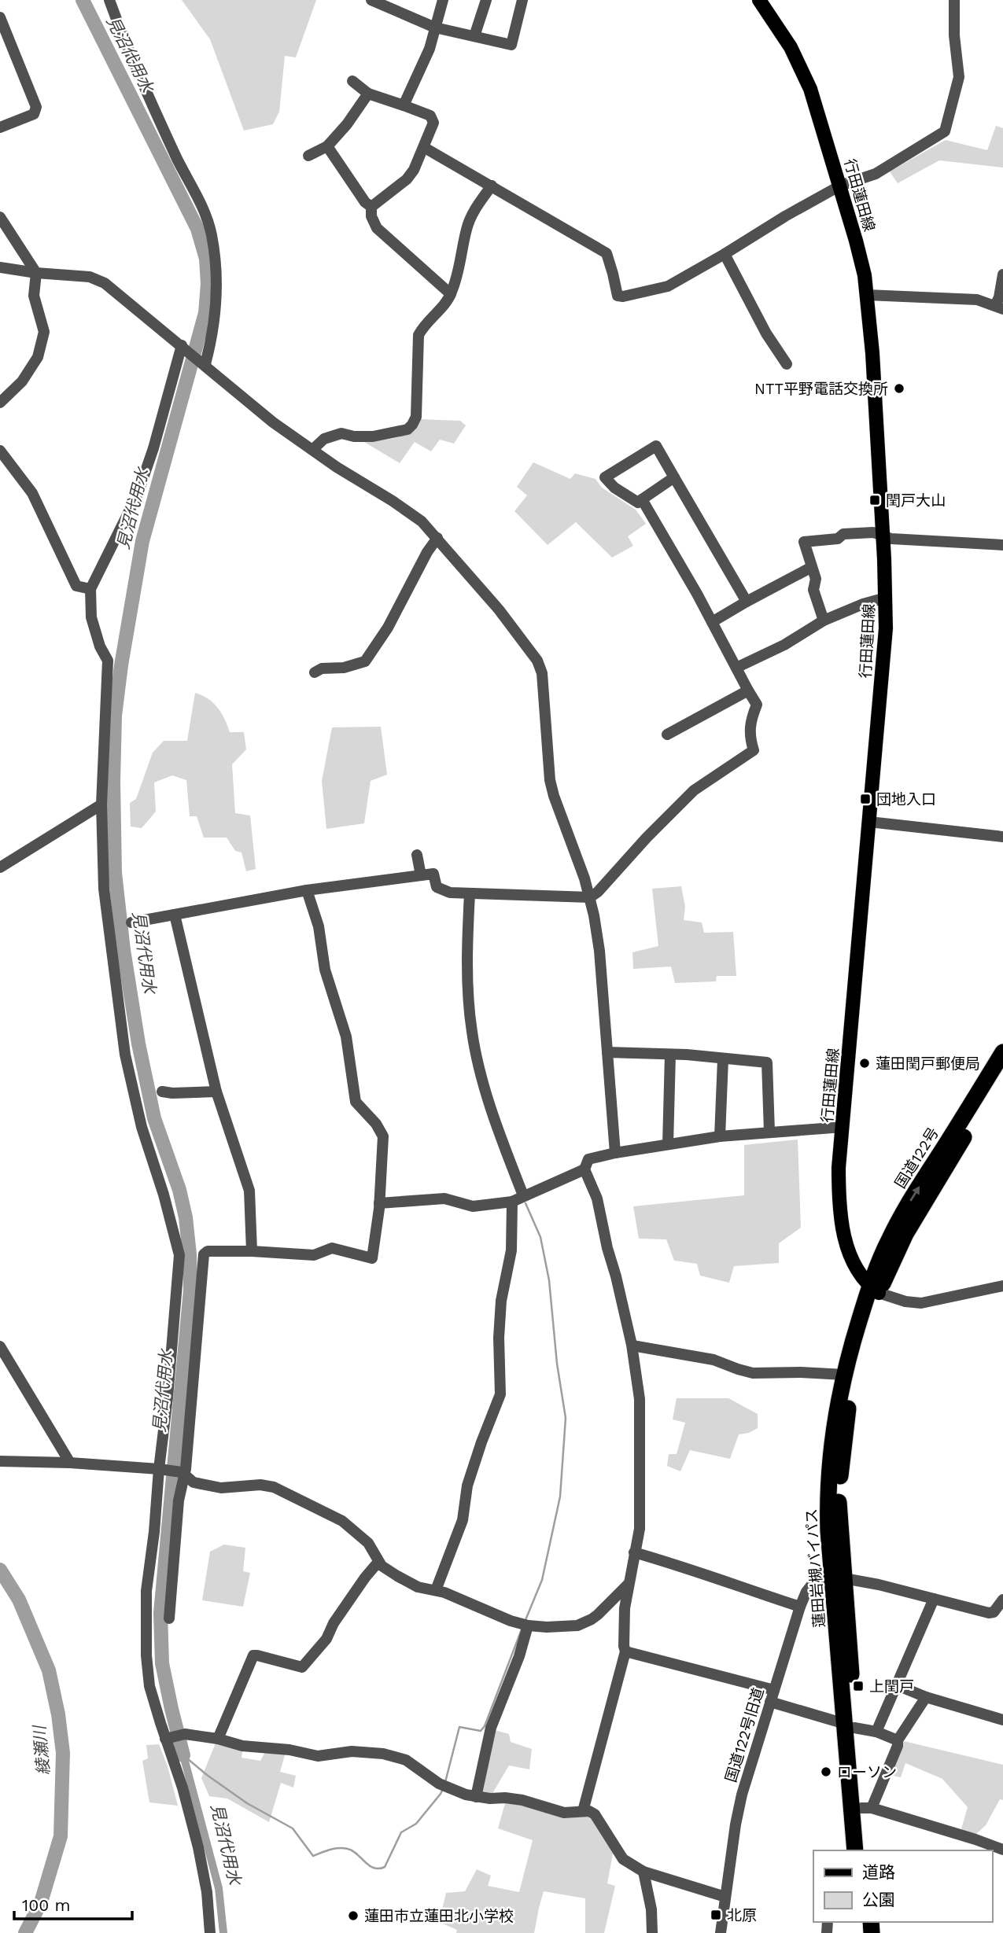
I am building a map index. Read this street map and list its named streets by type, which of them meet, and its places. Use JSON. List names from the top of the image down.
{
  "streets": {
    "highway": ["国道122号", "蓮田岩槻バイパス"],
    "main road": ["行田蓮田線"],
    "street": ["国道122号旧道"]
  },
  "crossings": [
    ["行田蓮田線", "国道122号"],
    ["行田蓮田線", "蓮田岩槻バイパス"],
    ["国道122号", "蓮田岩槻バイパス"],
    ["蓮田岩槻バイパス", "国道122号旧道"]
  ],
  "water": ["見沼代用水", "綾瀬川"],
  "places": {
    "other": [
      "NTT平野電話交換所",
      "蓮田閏戸郵便局",
      "ローソン",
      "蓮田市立蓮田北小学校"
    ],
    "transit": [
      "閏戸大山",
      "団地入口",
      "上閏戸",
      "北原"
    ]
  },
  "legend": ["道路", "公園"],
  "scale_bar": "100 m"
}
